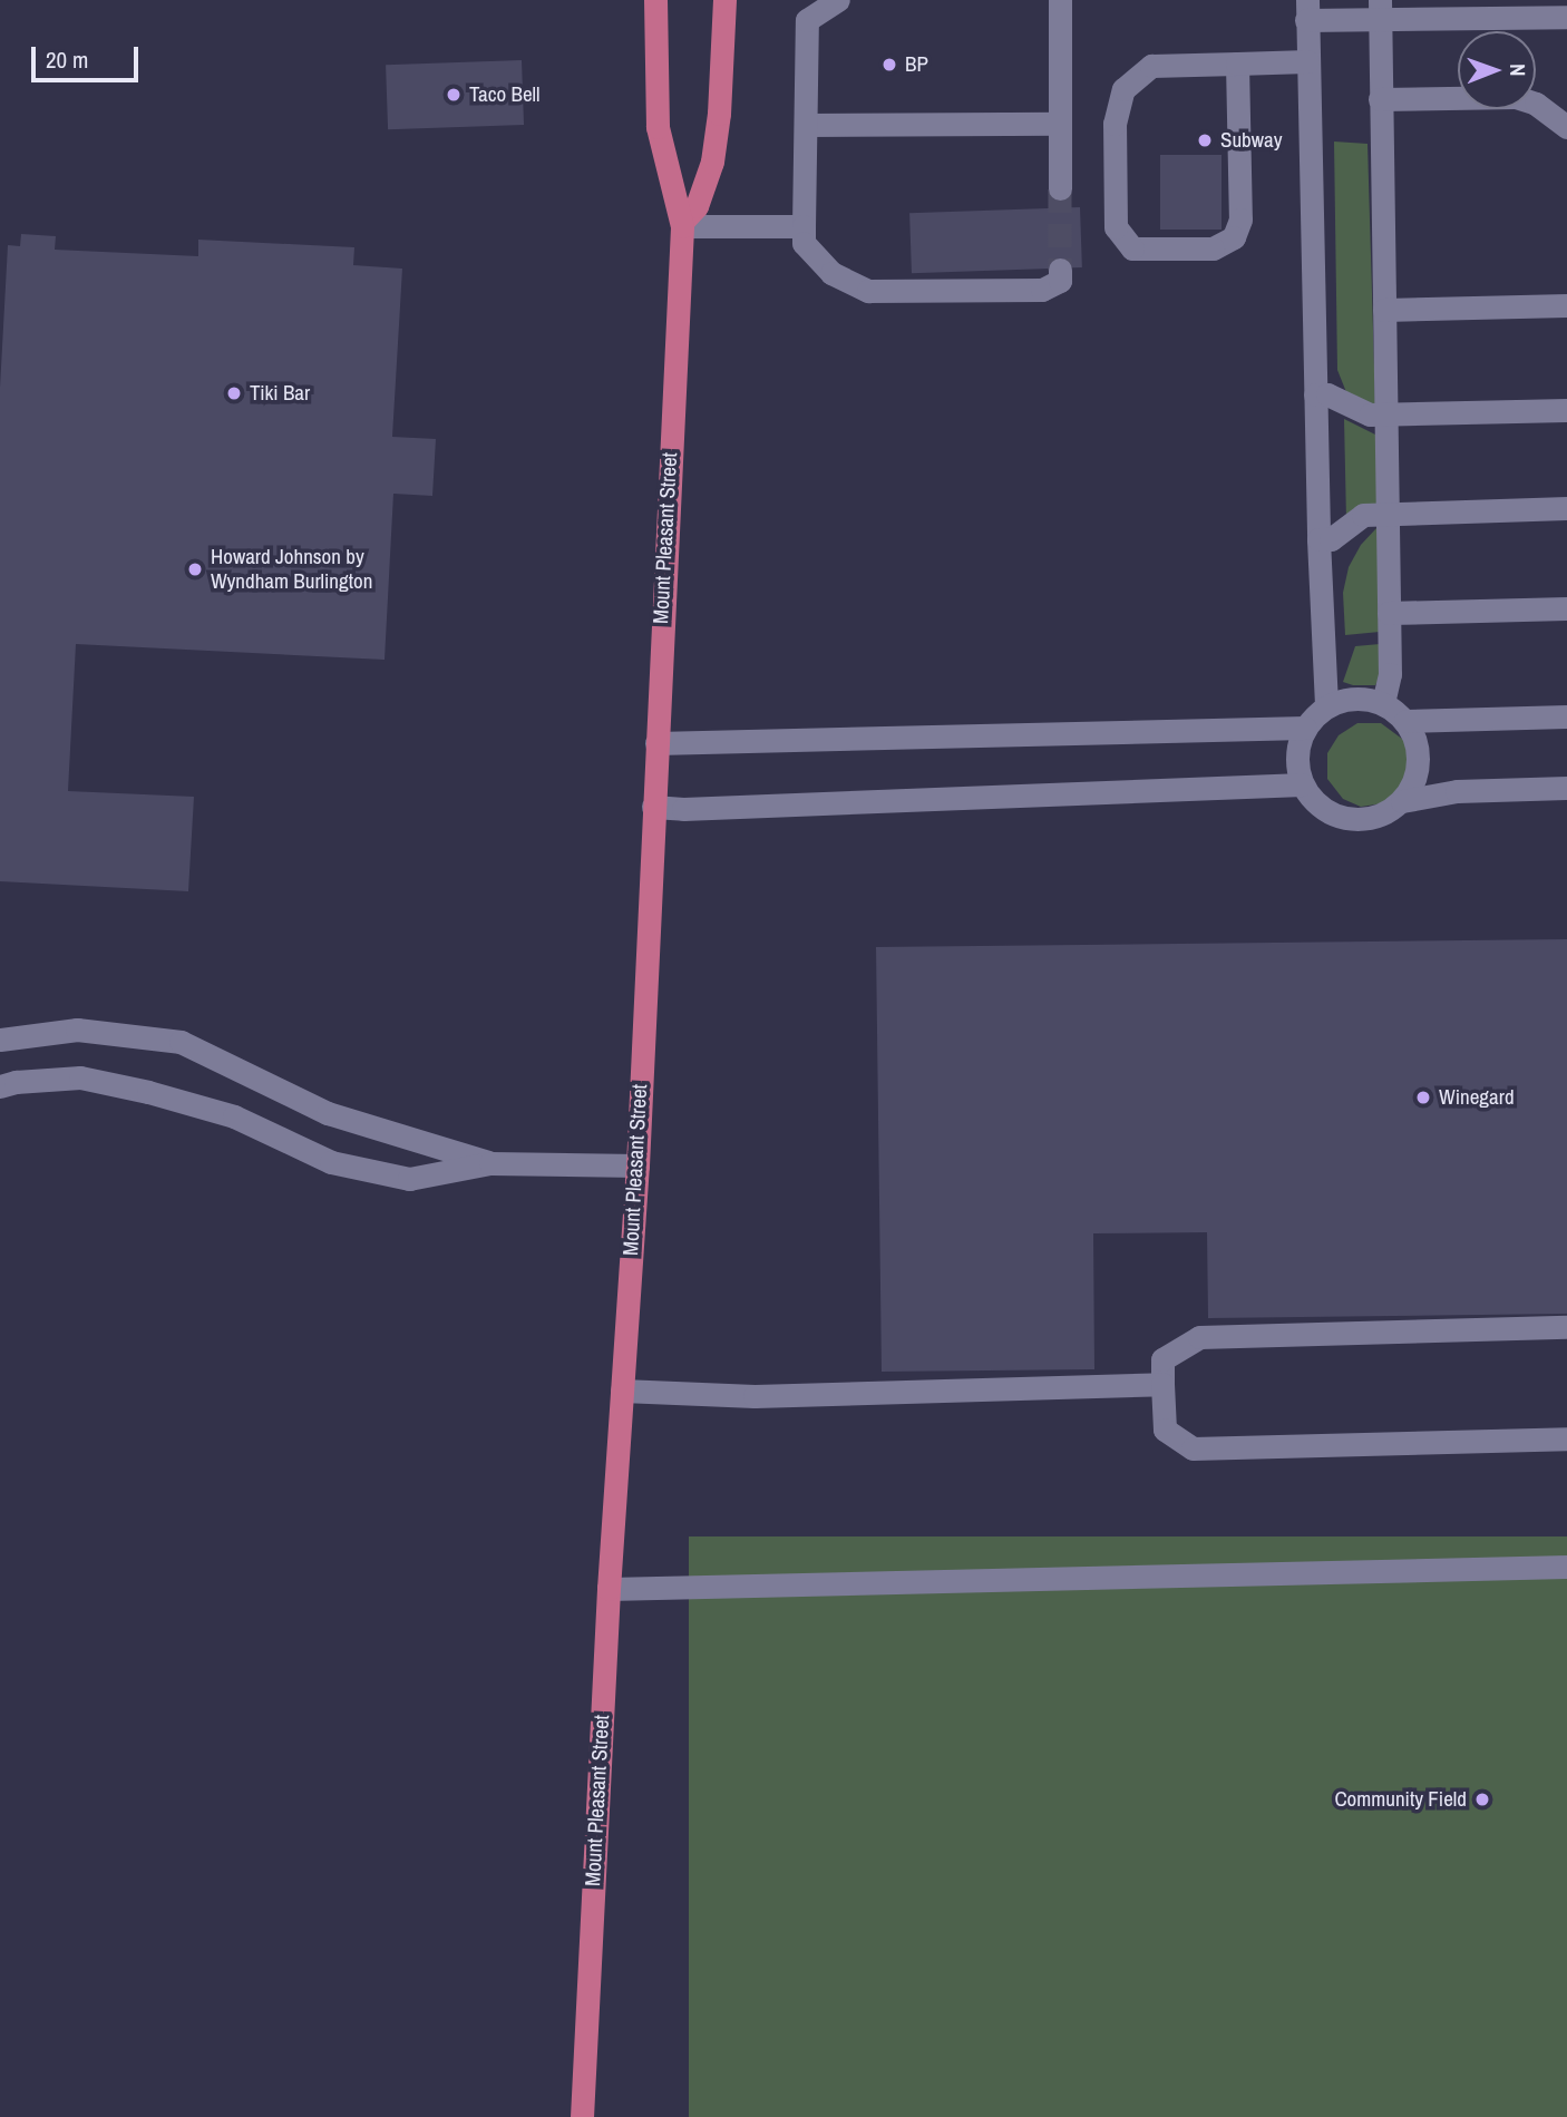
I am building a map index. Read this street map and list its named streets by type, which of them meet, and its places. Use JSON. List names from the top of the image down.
{
  "streets": {
    "main road": ["Mount Pleasant Street"]
  },
  "places": [
    "BP",
    "Taco Bell",
    "Subway",
    "Tiki Bar",
    "Howard Johnson by Wyndham Burlington",
    "Winegard",
    "Community Field"
  ],
  "scale_bar": "20 m",
  "north": "right"
}
